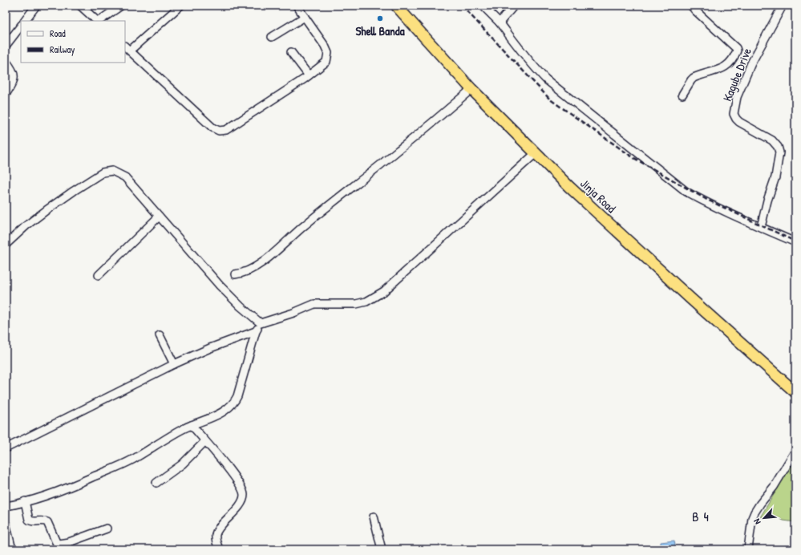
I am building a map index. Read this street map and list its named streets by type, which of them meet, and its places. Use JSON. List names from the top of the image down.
{
  "streets": {
    "highway": ["Jinja Road"],
    "street": ["Kagube Drive"]
  },
  "districts": ["B 4"],
  "places": ["Shell Banda"],
  "legend": ["Road", "Railway"],
  "north": "bottom left"
}
